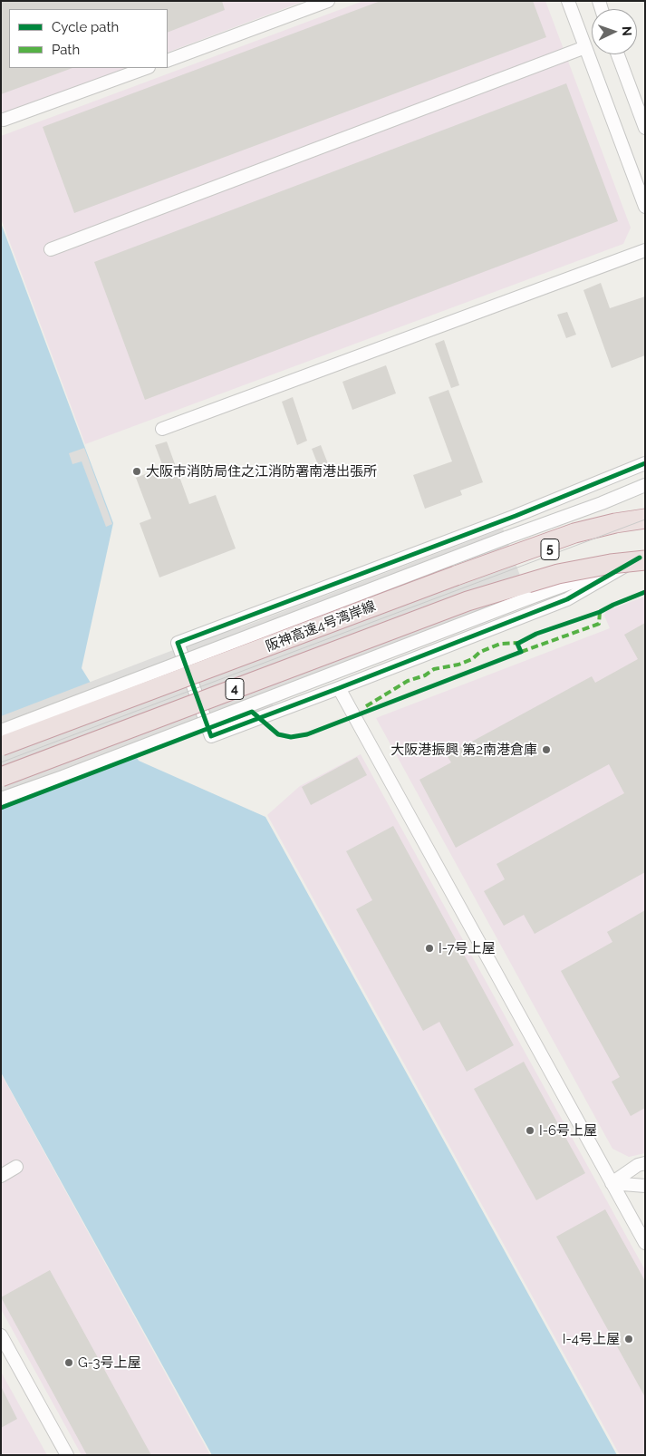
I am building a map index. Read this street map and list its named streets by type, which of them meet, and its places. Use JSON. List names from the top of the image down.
{
  "streets": {
    "highway": ["5", "阪神高速4号湾岸線", "4"]
  },
  "crossings": [
    ["5", "阪神高速4号湾岸線"]
  ],
  "places": [
    "大阪市消防局住之江消防署南港出張所",
    "大阪港振興 第2南港倉庫",
    "I-7号上屋",
    "I-6号上屋",
    "I-4号上屋",
    "G-3号上屋"
  ],
  "legend": ["Cycle path", "Path"],
  "north": "right"
}
